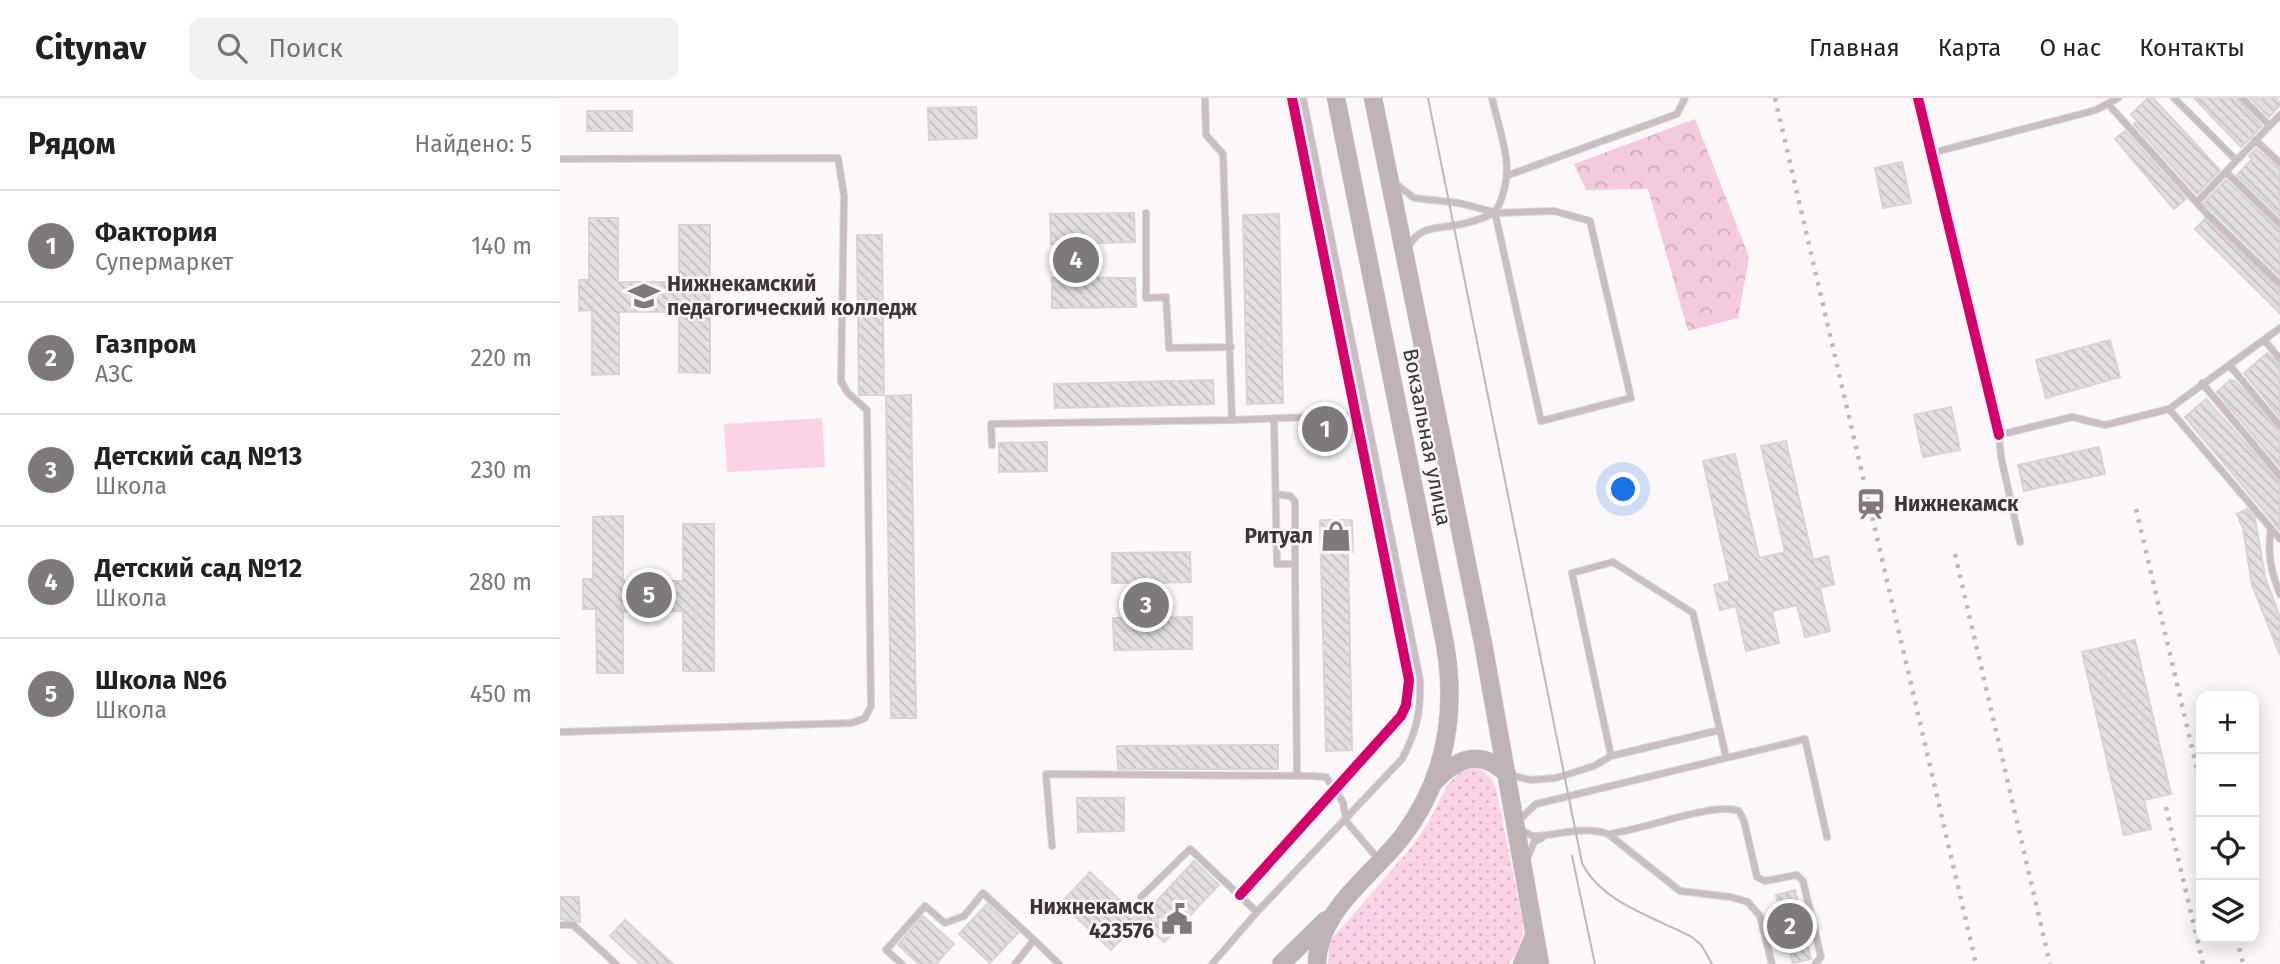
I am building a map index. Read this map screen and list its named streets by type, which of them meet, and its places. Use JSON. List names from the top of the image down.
{
  "streets": {
    "main road": ["Вокзальная улица"]
  },
  "places": {
    "school or university": ["Нижнекамский педагогический колледж"],
    "station": ["Нижнекамск"],
    "shop": ["Ритуал"],
    "public building": ["Нижнекамск 423576"]
  },
  "page": {
    "header": "Citynav",
    "search": "Поиск",
    "nav": [
      "Главная",
      "Карта",
      "О нас",
      "Контакты"
    ],
    "heading": ["Рядом", "Найдено: 5"],
    "list": [
      {
        "mark": "1",
        "name": "Фактория",
        "note": "Супермаркет",
        "value": "140 m"
      },
      {
        "mark": "2",
        "name": "Газпром",
        "note": "АЗС",
        "value": "220 m"
      },
      {
        "mark": "3",
        "name": "Детский сад №13",
        "note": "Школа",
        "value": "230 m"
      },
      {
        "mark": "4",
        "name": "Детский сад №12",
        "note": "Школа",
        "value": "280 m"
      },
      {
        "mark": "5",
        "name": "Школа №6",
        "note": "Школа",
        "value": "450 m"
      }
    ],
    "pins": [
      "4",
      "1",
      "5",
      "3",
      "2"
    ],
    "map_buttons": ["+", "−"]
  }
}
